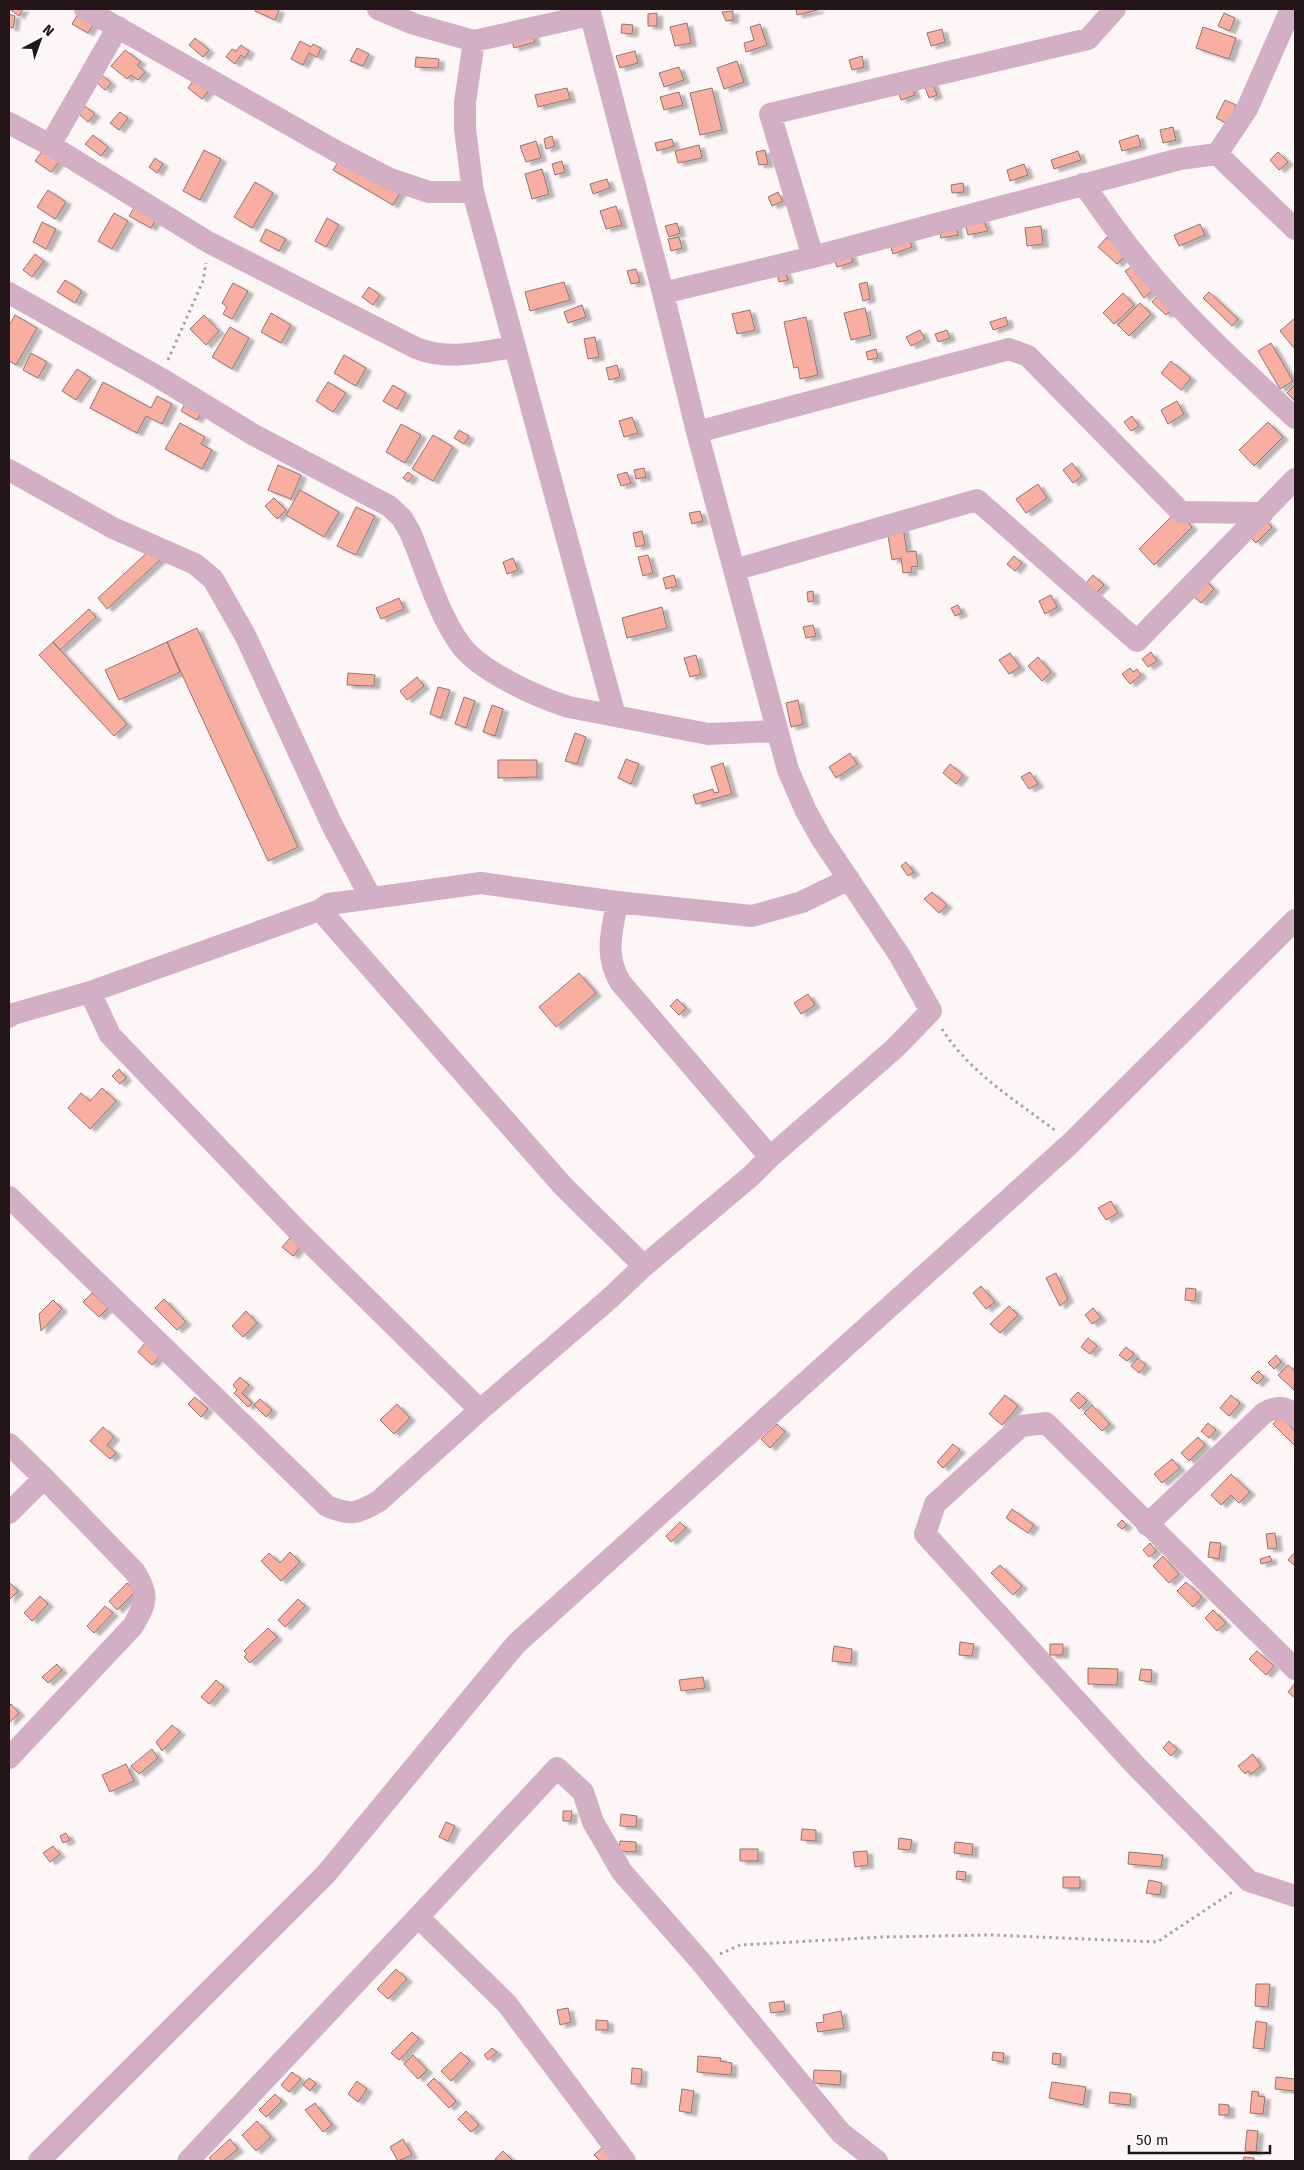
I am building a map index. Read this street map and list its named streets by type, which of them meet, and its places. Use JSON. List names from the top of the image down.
{
  "scale_bar": "50 m",
  "north": "top right"
}
